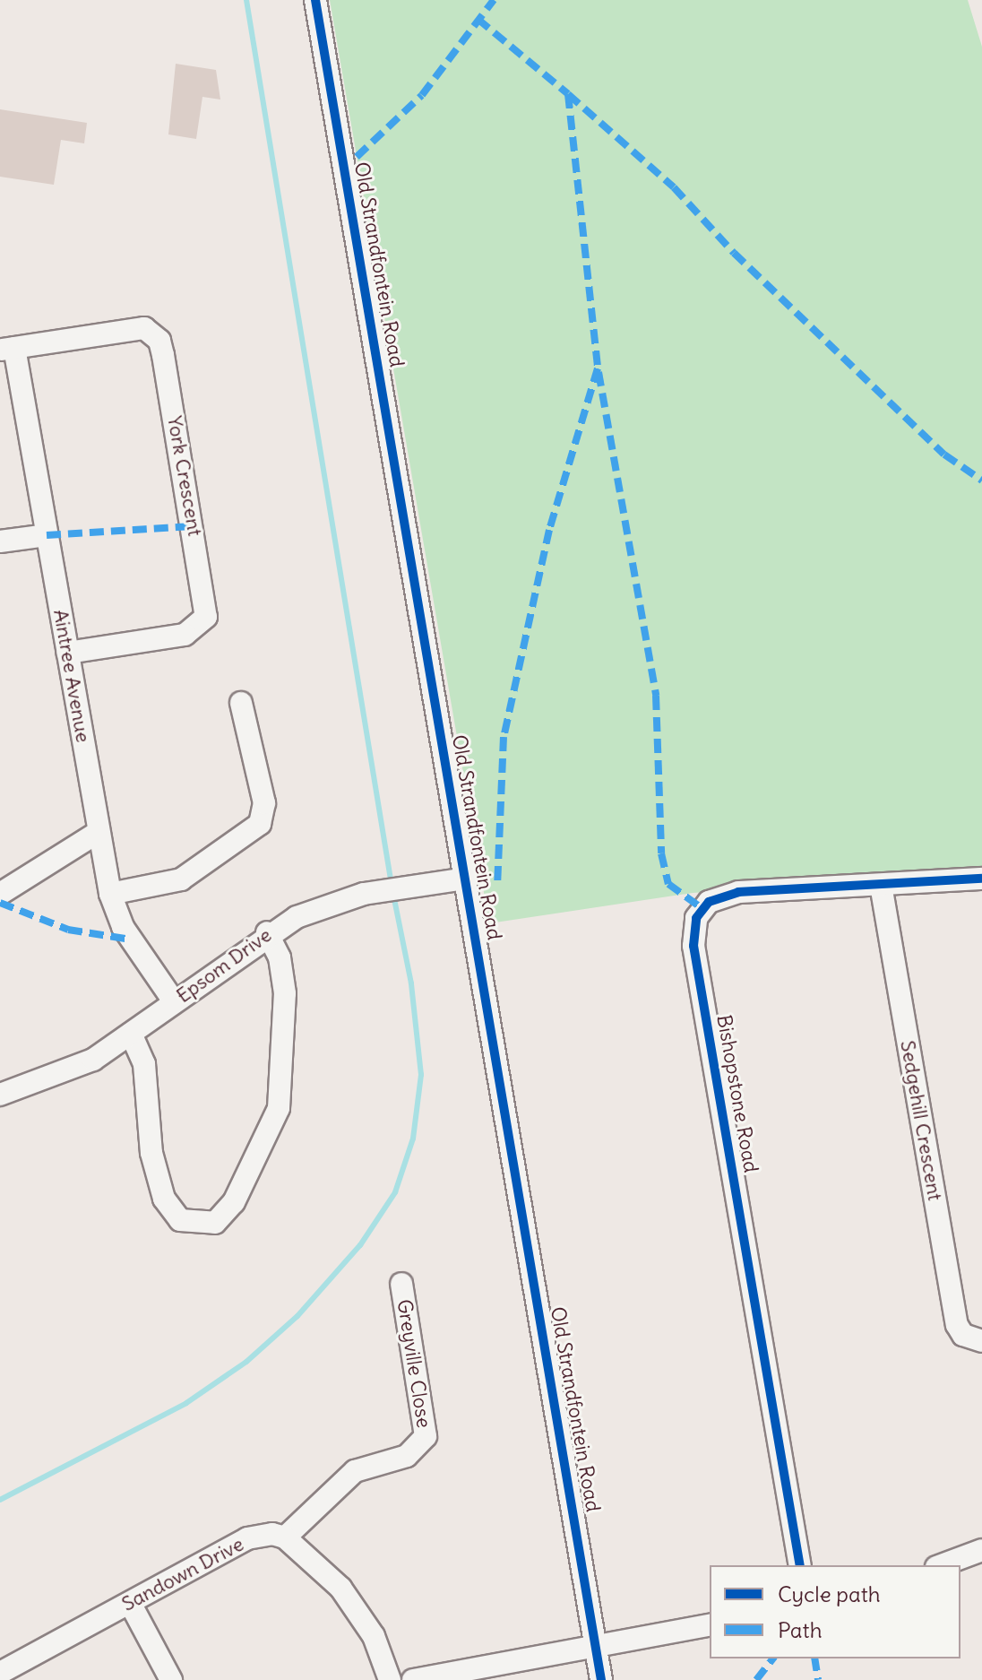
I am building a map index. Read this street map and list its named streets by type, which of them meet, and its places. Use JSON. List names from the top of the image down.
{
  "streets": {
    "street": [
      "Old Strandfontein Road",
      "York Crescent",
      "Aintree Avenue",
      "Epsom Drive",
      "Bishopstone Road",
      "Sedgehill Crescent",
      "Greyville Close",
      "Sandown Drive"
    ]
  },
  "crossings": [
    ["Old Strandfontein Road", "Epsom Drive"],
    ["York Crescent", "Aintree Avenue"],
    ["Aintree Avenue", "Epsom Drive"],
    ["Bishopstone Road", "Sedgehill Crescent"],
    ["Greyville Close", "Sandown Drive"]
  ],
  "legend": ["Cycle path", "Path"]
}
